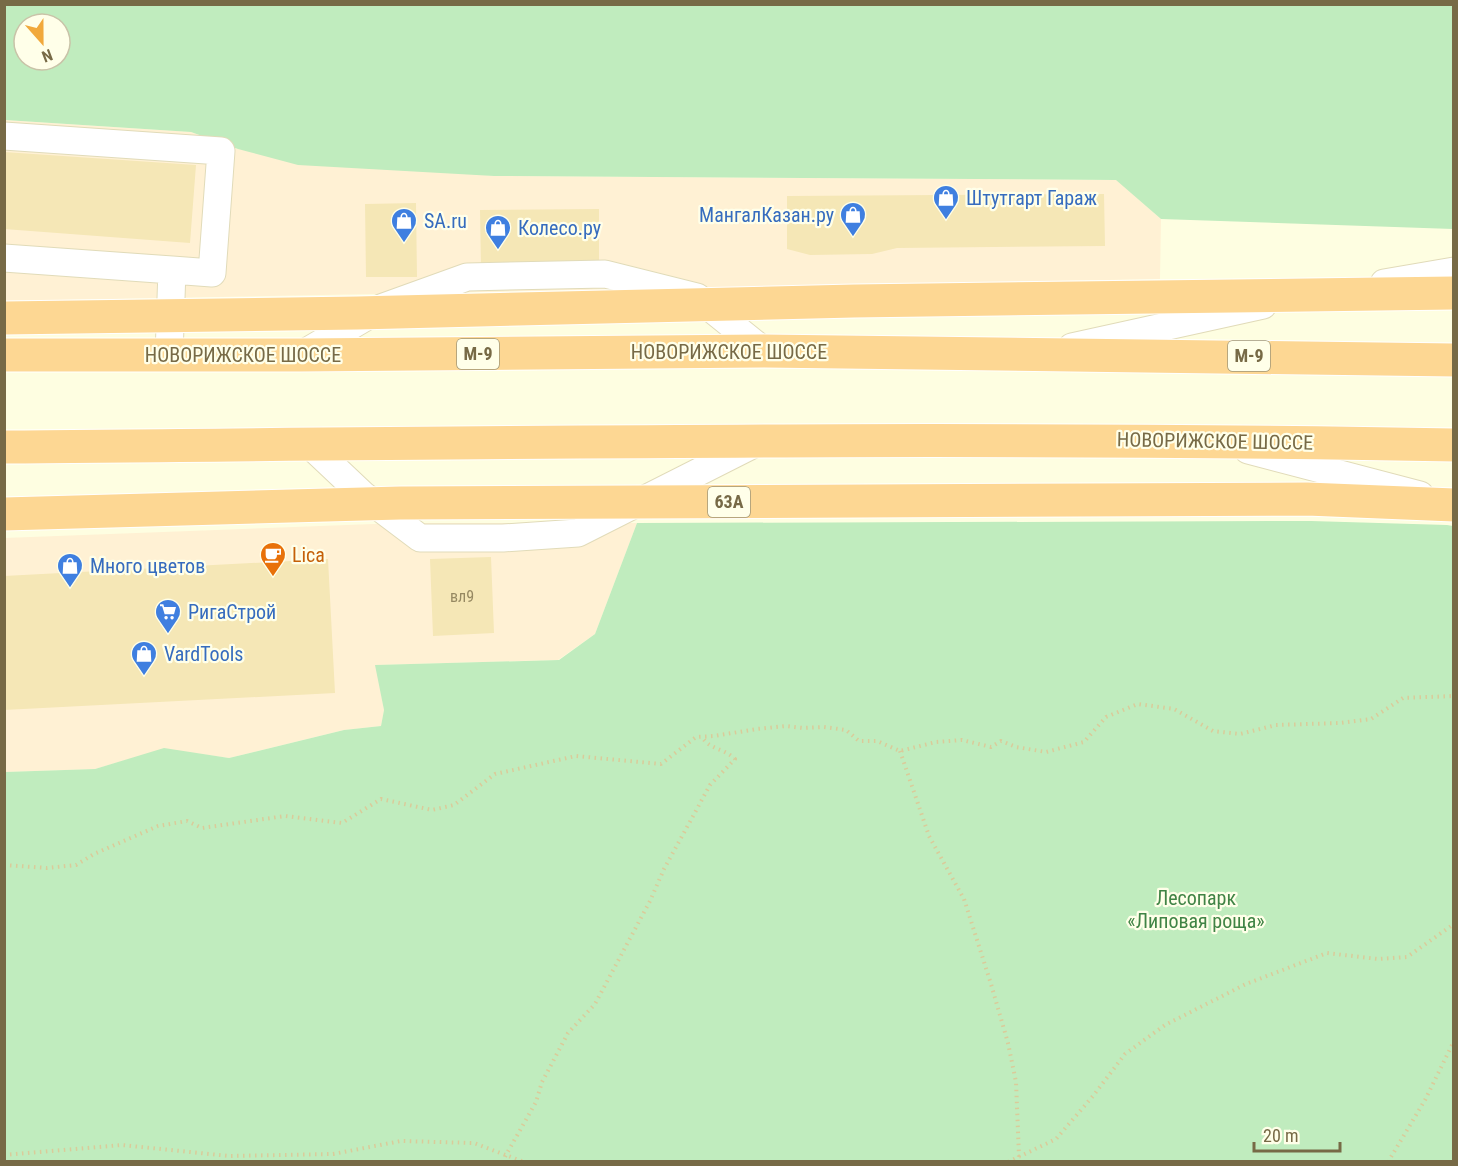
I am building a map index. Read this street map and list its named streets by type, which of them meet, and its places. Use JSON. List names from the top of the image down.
{
  "streets": {
    "highway": ["НОВОРИЖСКОЕ ШОССЕ", "М-9", "63A"]
  },
  "parks": ["Лесопарк «Липовая роща»"],
  "places": {
    "shop": [
      "Штутгарт Гараж",
      "МангалКазан.ру",
      "SA.ru",
      "Колесо.ру",
      "Много цветов",
      "VardTools"
    ],
    "cafe": ["Lica"],
    "supermarket": ["РигаСтрой"]
  },
  "house_numbers": ["вл9"],
  "scale_bar": "20 m",
  "north": "bottom"
}
